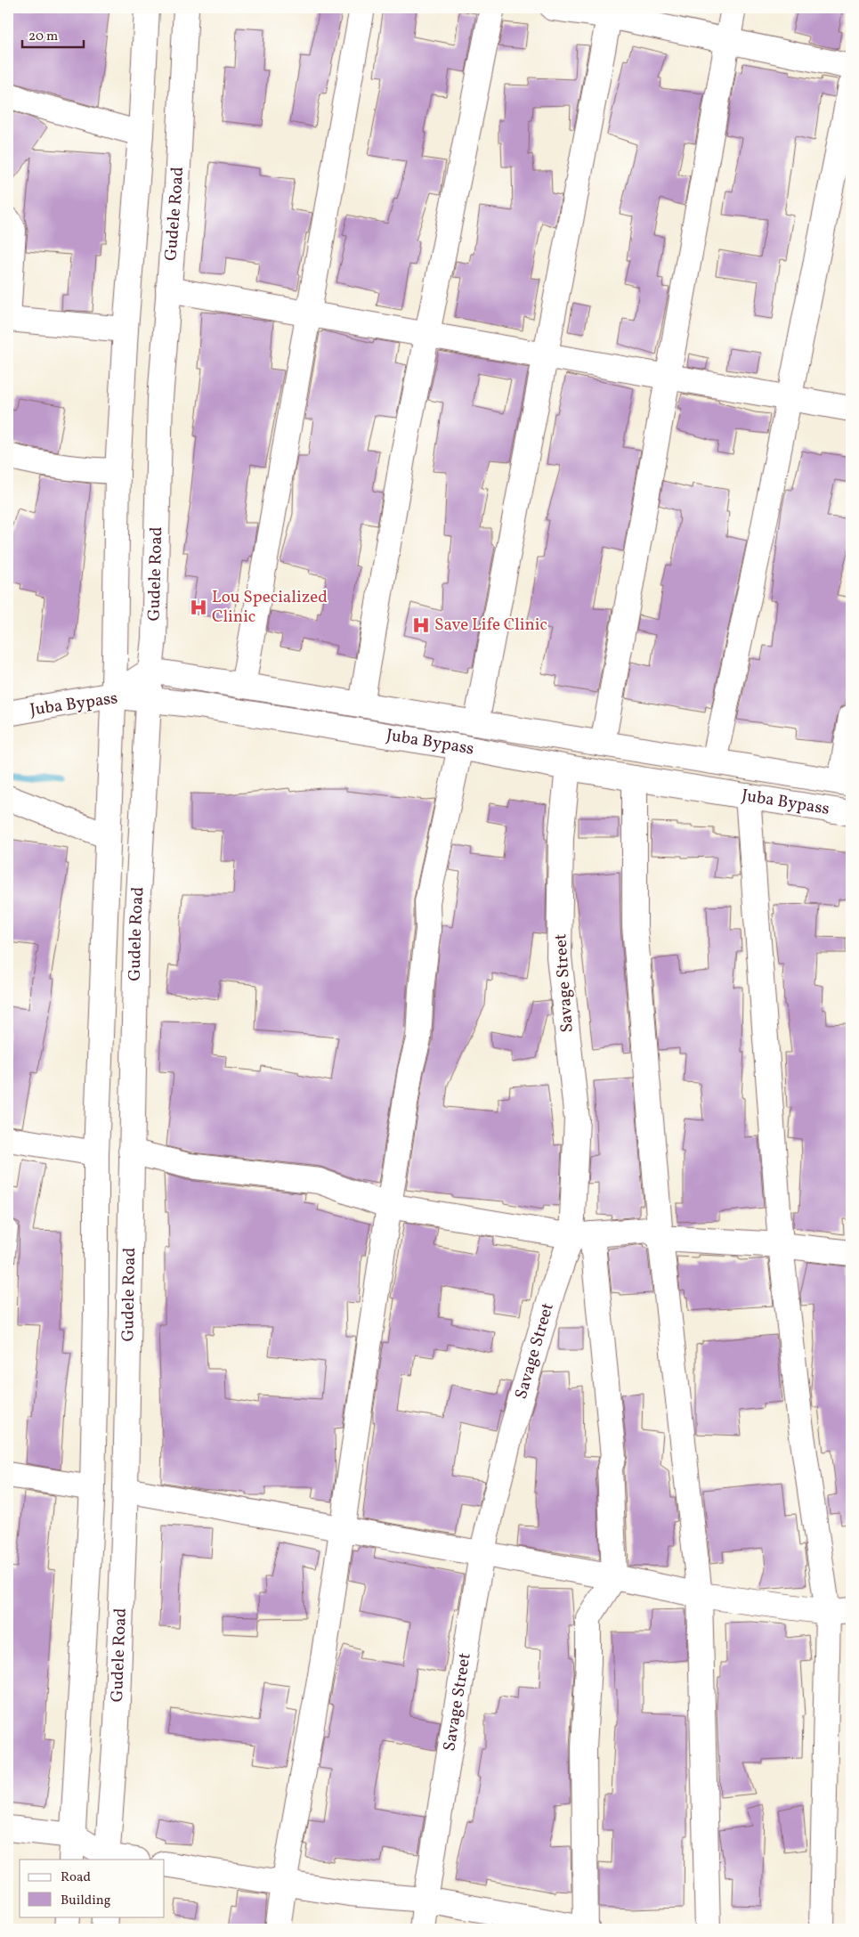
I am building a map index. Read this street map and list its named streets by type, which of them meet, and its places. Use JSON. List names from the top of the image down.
{
  "streets": {
    "main road": ["Gudele Road", "Juba Bypass", "Savage Street"]
  },
  "crossings": [
    ["Gudele Road", "Juba Bypass"],
    ["Juba Bypass", "Savage Street"]
  ],
  "places": {
    "hospital": ["Lou Specialized Clinic", "Save Life Clinic"]
  },
  "legend": ["Road", "Building"],
  "scale_bar": "20 m"
}
